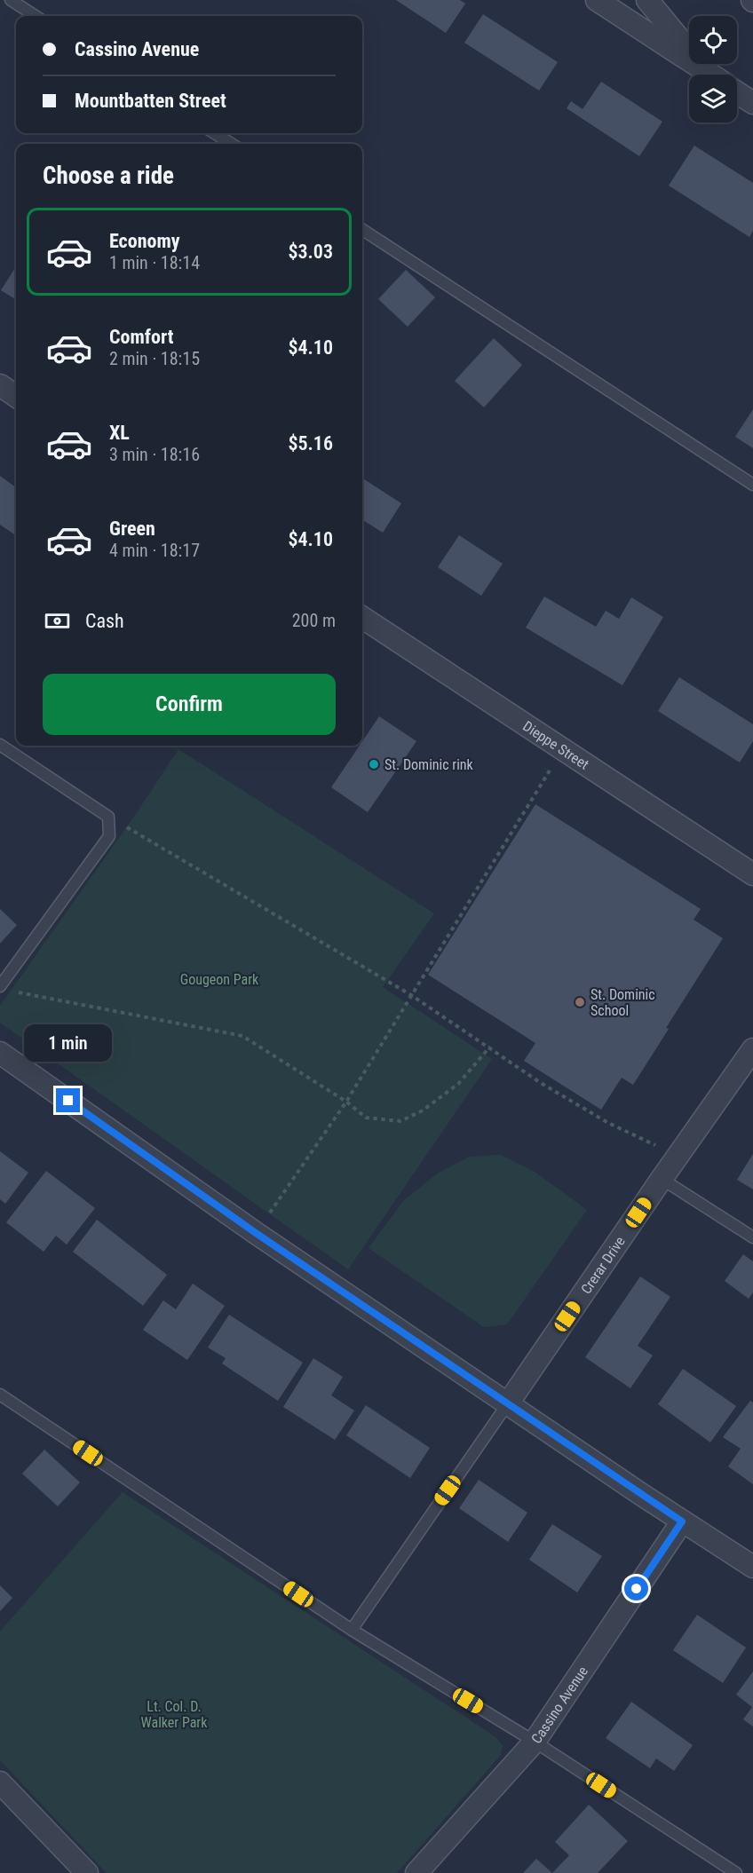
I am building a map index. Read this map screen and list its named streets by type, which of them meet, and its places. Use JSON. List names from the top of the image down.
{
  "streets": {
    "street": ["Dieppe Street", "Crerar Drive", "Cassino Avenue"]
  },
  "parks": ["Gougeon Park", "Lt. Col. D. Walker Park"],
  "places": ["St. Dominic rink", "St. Dominic School"],
  "page": {
    "banner": ["Cassino Avenue", "Mountbatten Street"],
    "heading": "Choose a ride",
    "list": [
      {
        "name": "Economy",
        "note": "1 min · 18:14",
        "value": "$3.03"
      },
      {
        "name": "Comfort",
        "note": "2 min · 18:15",
        "value": "$4.10"
      },
      {
        "name": "XL",
        "note": "3 min · 18:16",
        "value": "$5.16"
      },
      {
        "name": "Green",
        "note": "4 min · 18:17",
        "value": "$4.10"
      }
    ],
    "pay": ["Cash", "200 m"],
    "buttons": "Confirm",
    "bubble": "1 min"
  }
}
